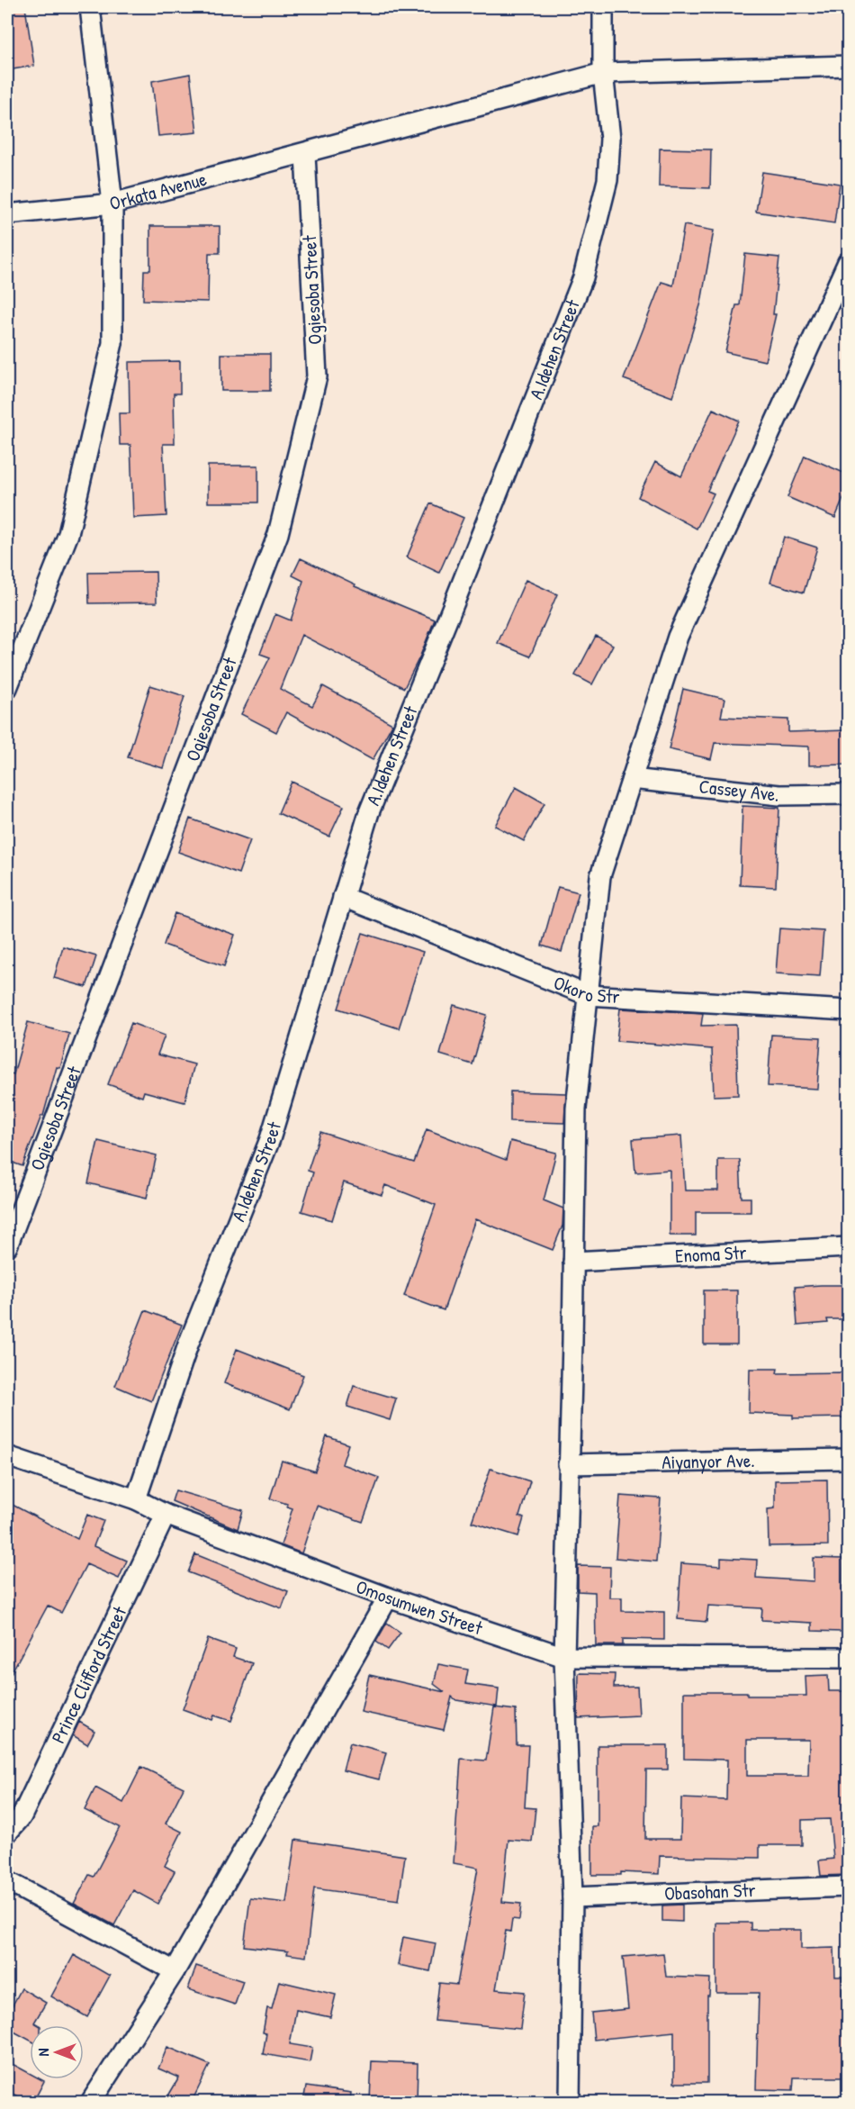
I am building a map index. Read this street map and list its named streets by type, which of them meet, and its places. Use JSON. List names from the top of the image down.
{
  "streets": {
    "street": [
      "Orkata Avenue",
      "Ogiesoba Street",
      "A.Idehen Street",
      "Cassey Ave.",
      "Okoro Str",
      "Enoma Str",
      "Aiyanyor Ave.",
      "Omosumwen Street",
      "Prince Clifford Street",
      "Obasohan Str"
    ]
  },
  "crossings": [
    ["Orkata Avenue", "Ogiesoba Street"],
    ["Orkata Avenue", "A.Idehen Street"],
    ["A.Idehen Street", "Okoro Str"],
    ["A.Idehen Street", "Omosumwen Street"],
    ["Omosumwen Street", "Prince Clifford Street"]
  ],
  "north": "left"
}
